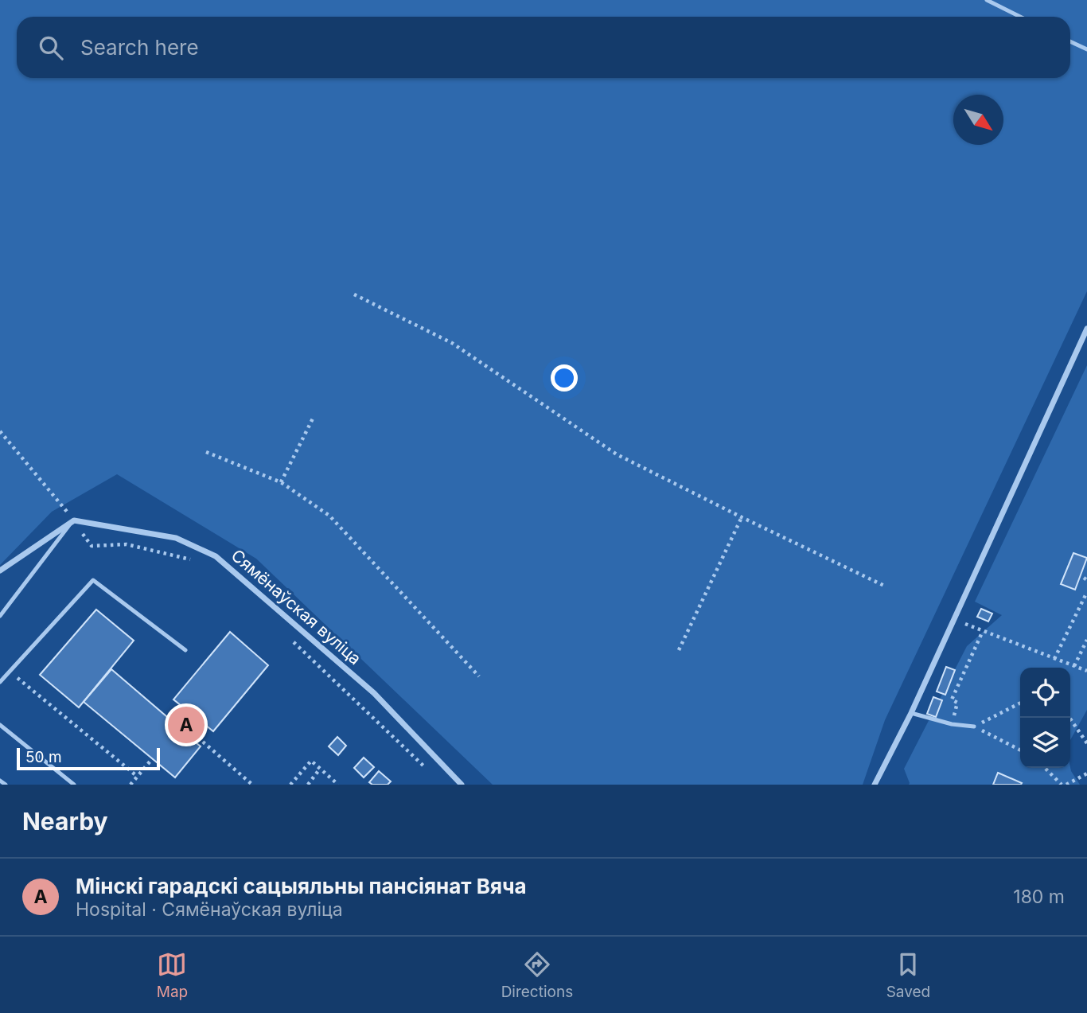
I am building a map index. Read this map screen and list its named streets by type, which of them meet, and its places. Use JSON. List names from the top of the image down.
{
  "streets": {
    "street": ["Сямёнаўская вуліца"]
  },
  "scale_bar": "50 m",
  "north": "bottom right",
  "page": {
    "search": "Search here",
    "pins": "A",
    "scale": "50 m",
    "heading": "Nearby",
    "list": [
      {
        "mark": "A",
        "name": "Мінскі гарадскі сацыяльны пансіянат Вяча",
        "note": "Hospital · Сямёнаўская вуліца",
        "value": "180 m"
      }
    ],
    "nav": ["Map", "Directions", "Saved"]
  }
}
